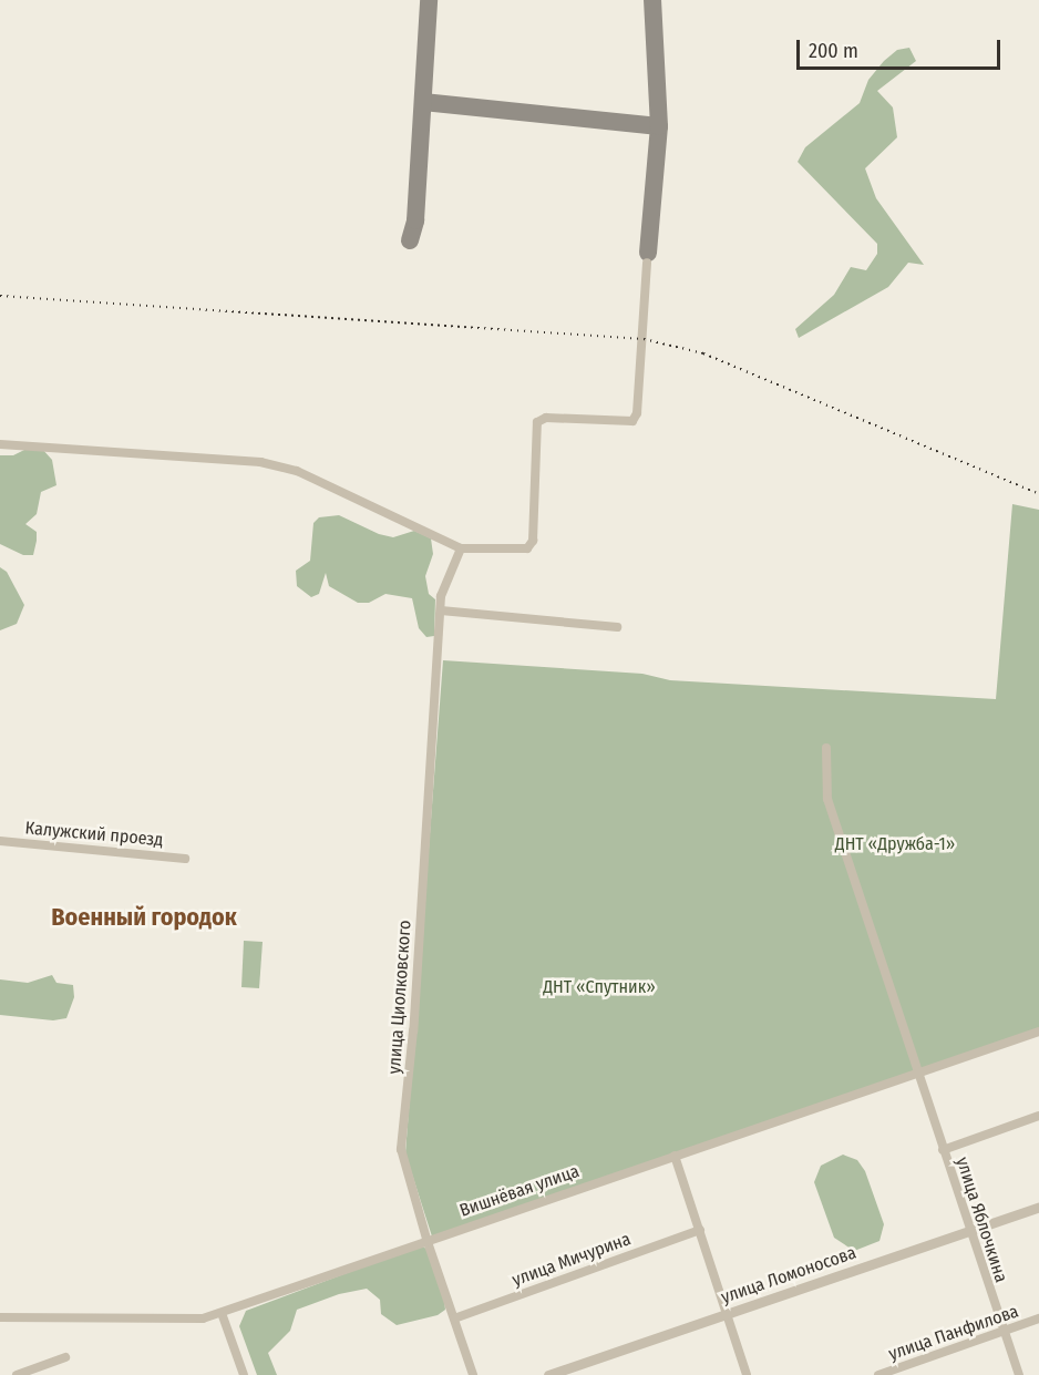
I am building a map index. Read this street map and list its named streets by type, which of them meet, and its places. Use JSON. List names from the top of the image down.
{
  "streets": {
    "street": [
      "Калужский проезд",
      "улица Циолковского",
      "Вишнёвая улица",
      "улица Яблочкина",
      "улица Мичурина",
      "улица Ломоносова",
      "улица Панфилова"
    ]
  },
  "crossings": [
    ["улица Циолковского", "Вишнёвая улица"],
    ["улица Циолковского", "улица Мичурина"],
    ["Вишнёвая улица", "улица Яблочкина"],
    ["улица Яблочкина", "улица Ломоносова"],
    ["улица Яблочкина", "улица Панфилова"]
  ],
  "districts": ["Военный городок"],
  "parks": ["ДНТ «Дружба-1»", "ДНТ «Спутник»"],
  "scale_bar": "200 m"
}
